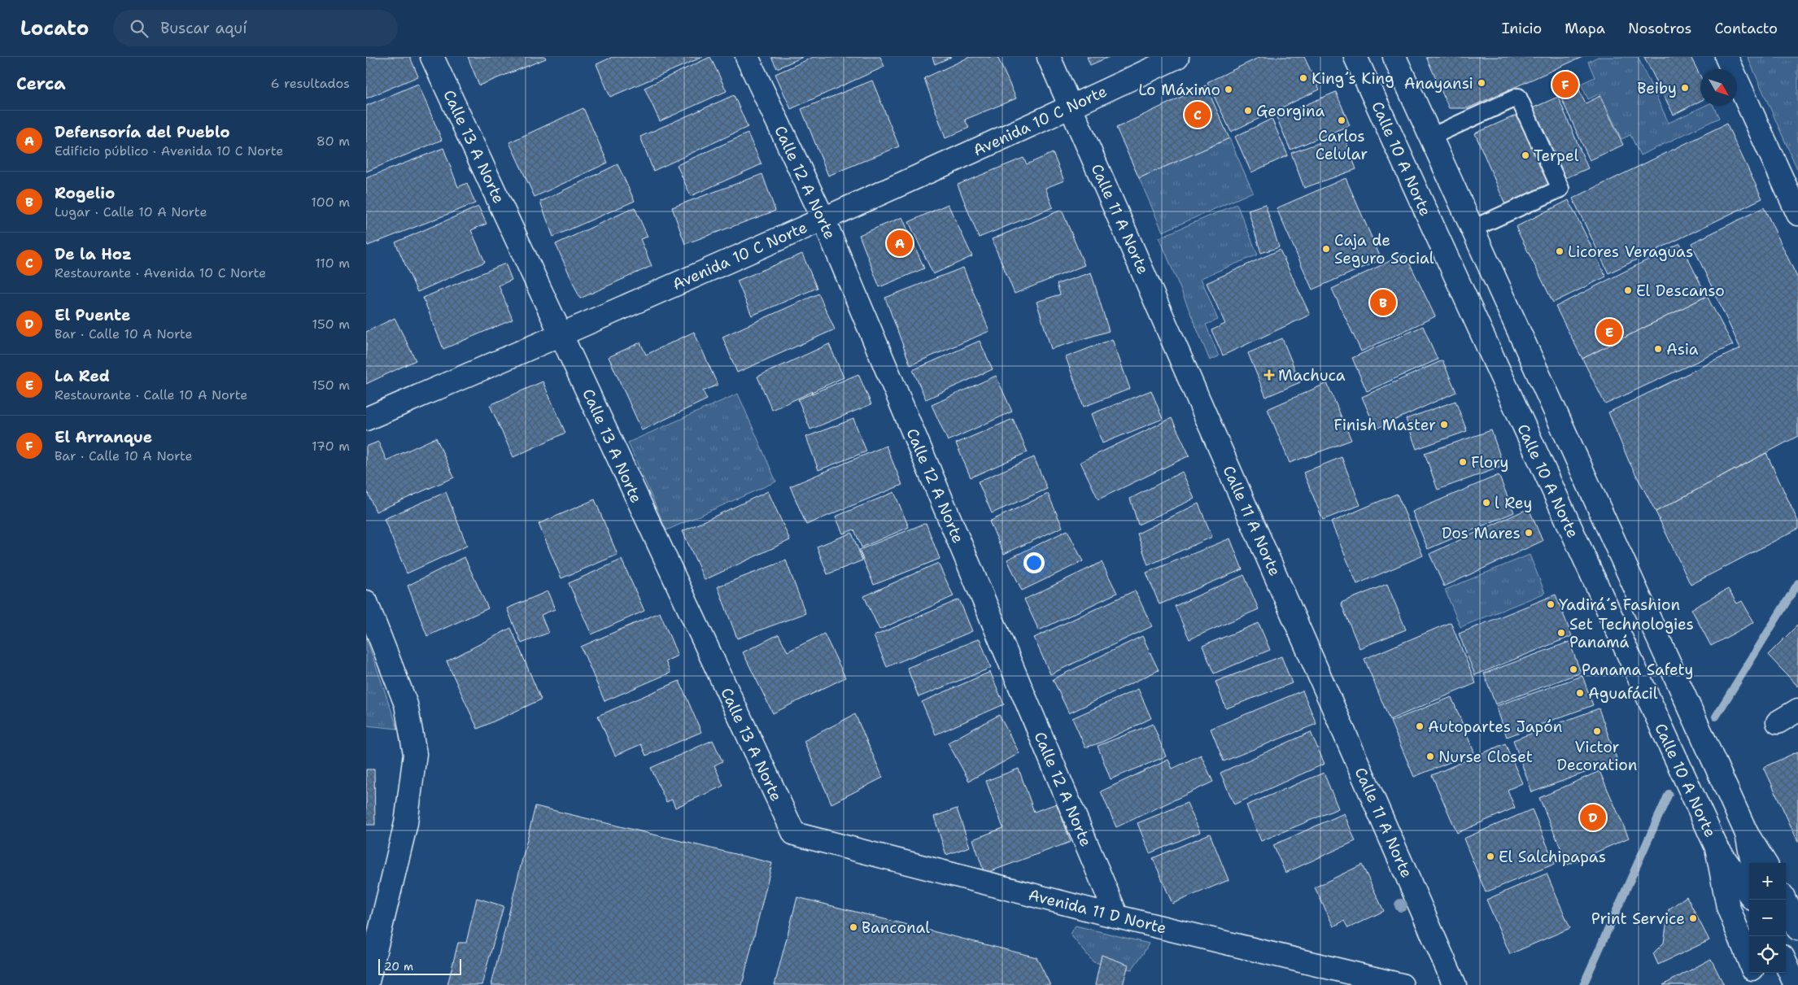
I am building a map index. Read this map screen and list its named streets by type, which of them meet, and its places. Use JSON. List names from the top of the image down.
{
  "streets": {
    "main road": [
      "Avenida 10 C Norte",
      "Calle 13 A Norte",
      "Calle 10 A Norte",
      "Calle 12 A Norte",
      "Calle 11 A Norte",
      "Avenida 11 D Norte"
    ]
  },
  "crossings": [
    ["Avenida 10 C Norte", "Calle 13 A Norte"],
    ["Avenida 10 C Norte", "Calle 12 A Norte"],
    ["Avenida 10 C Norte", "Calle 11 A Norte"],
    ["Calle 13 A Norte", "Avenida 11 D Norte"],
    ["Calle 12 A Norte", "Avenida 11 D Norte"]
  ],
  "places": {
    "other": [
      "King´s King",
      "Anayansi",
      "Beiby",
      "Lo Máximo",
      "Georgina",
      "Carlos Celular",
      "Terpel",
      "Caja de Seguro Social",
      "Licores Veraguas",
      "El Descanso",
      "Asia",
      "Finish Master",
      "Flory",
      "l Rey",
      "Dos Mares",
      "Yadirá´s Fashion",
      "Set Technologies Panamá",
      "Panama Safety",
      "Aguafácil",
      "Autopartes Japón",
      "Victor Decoration",
      "Nurse Closet",
      "El Salchipapas",
      "Print Service",
      "Banconal"
    ],
    "health": ["Machuca"]
  },
  "scale_bar": "20 m",
  "north": "bottom right",
  "page": {
    "header": "Locato",
    "search": "Buscar aquí",
    "nav": [
      "Inicio",
      "Mapa",
      "Nosotros",
      "Contacto"
    ],
    "heading": ["Cerca", "6 resultados"],
    "pins": [
      "F",
      "C",
      "A",
      "B",
      "E",
      "D"
    ],
    "list": [
      {
        "mark": "A",
        "name": "Defensoría del Pueblo",
        "note": "Edificio público · Avenida 10 C Norte",
        "value": "80 m"
      },
      {
        "mark": "B",
        "name": "Rogelio",
        "note": "Lugar · Calle 10 A Norte",
        "value": "100 m"
      },
      {
        "mark": "C",
        "name": "De la Hoz",
        "note": "Restaurante · Avenida 10 C Norte",
        "value": "110 m"
      },
      {
        "mark": "D",
        "name": "El Puente",
        "note": "Bar · Calle 10 A Norte",
        "value": "150 m"
      },
      {
        "mark": "E",
        "name": "La Red",
        "note": "Restaurante · Calle 10 A Norte",
        "value": "150 m"
      },
      {
        "mark": "F",
        "name": "El Arranque",
        "note": "Bar · Calle 10 A Norte",
        "value": "170 m"
      }
    ],
    "map_buttons": ["+", "−"],
    "scale": "20 m"
  }
}
